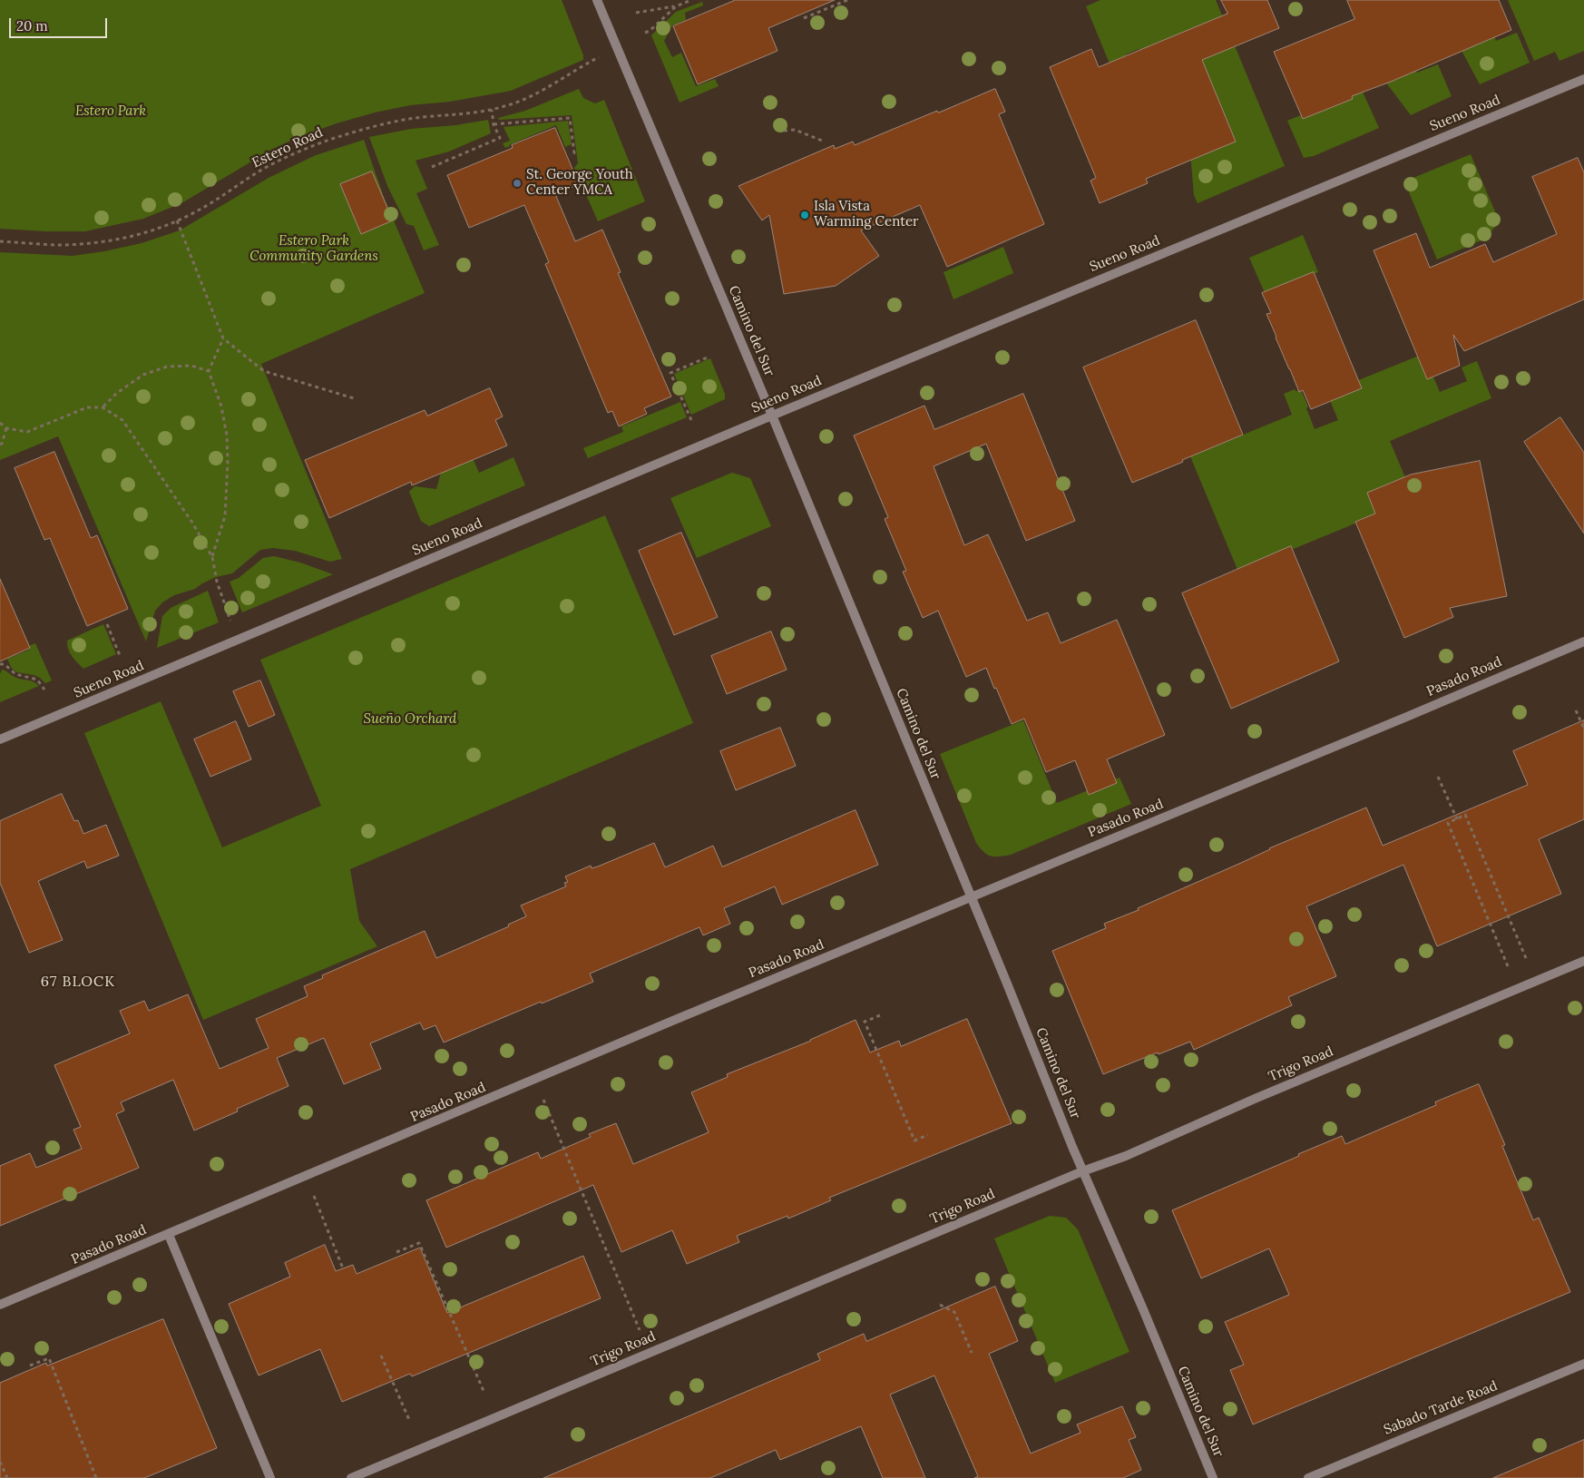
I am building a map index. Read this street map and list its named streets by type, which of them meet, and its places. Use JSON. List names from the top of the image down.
{
  "streets": {
    "street": [
      "Sueno Road",
      "Camino del Sur",
      "Pasado Road",
      "Trigo Road",
      "Sabado Tarde Road"
    ],
    "path": ["Estero Road"]
  },
  "crossings": [
    ["Sueno Road", "Camino del Sur"],
    ["Camino del Sur", "Pasado Road"],
    ["Camino del Sur", "Trigo Road"]
  ],
  "districts": ["67 BLOCK"],
  "parks": ["Estero Park", "Estero Park Community Gardens", "Sueño Orchard"],
  "places": ["St. George Youth Center YMCA", "Isla Vista Warming Center"],
  "scale_bar": "20 m"
}
